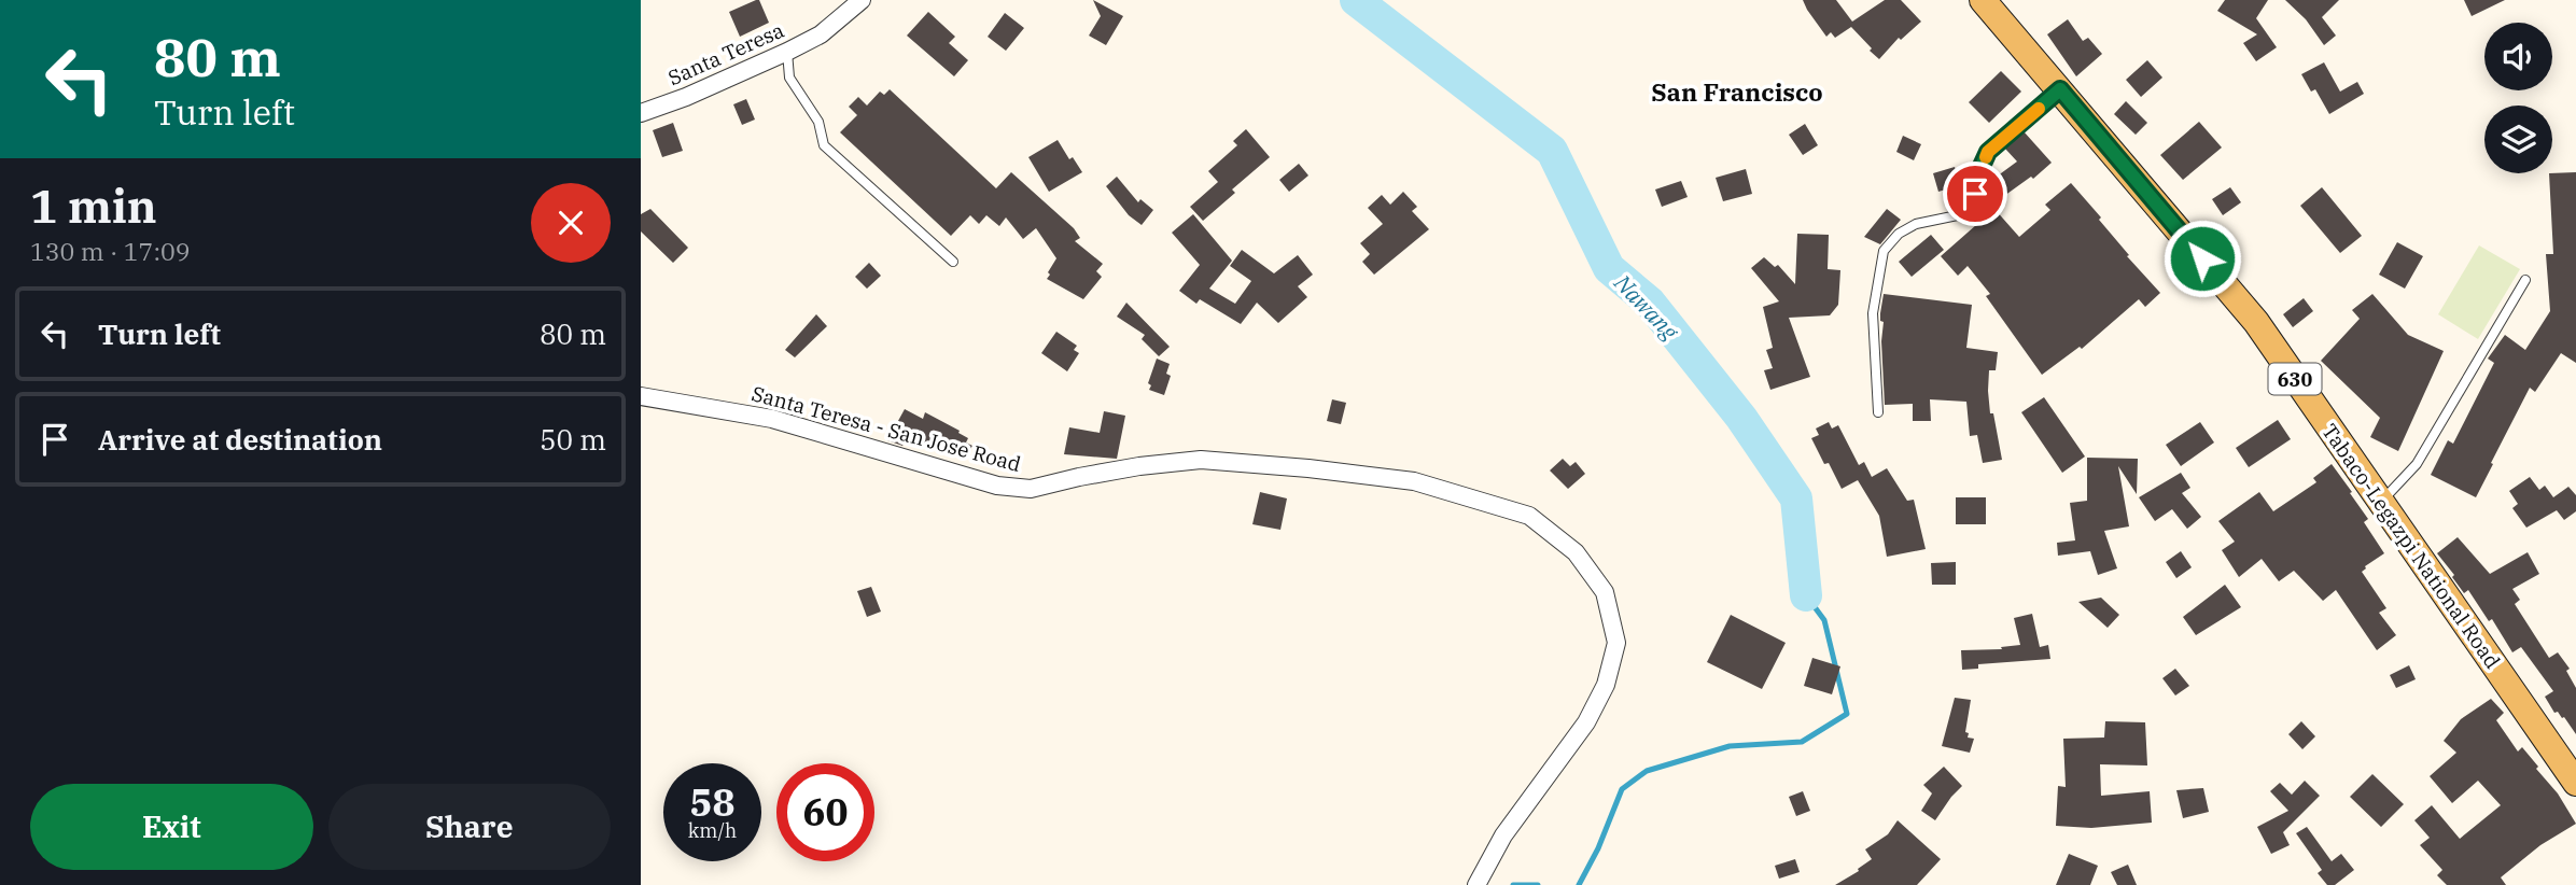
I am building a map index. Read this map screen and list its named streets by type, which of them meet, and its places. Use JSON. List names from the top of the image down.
{
  "streets": {
    "main road": ["630", "Tabaco-Legazpi National Road"],
    "street": ["Santa Teresa", "Santa Teresa - San Jose Road"]
  },
  "districts": ["San Francisco"],
  "water": ["Nawang"],
  "page": {
    "turn": ["80 m", "Turn left"],
    "heading": ["1 min", "130 m · 17:09"],
    "list": [
      {
        "name": "Turn left",
        "value": "80 m"
      },
      {
        "name": "Arrive at destination",
        "value": "50 m"
      }
    ],
    "speed": "58 km/h",
    "limit": "60",
    "buttons": ["Exit", "Share"]
  }
}
